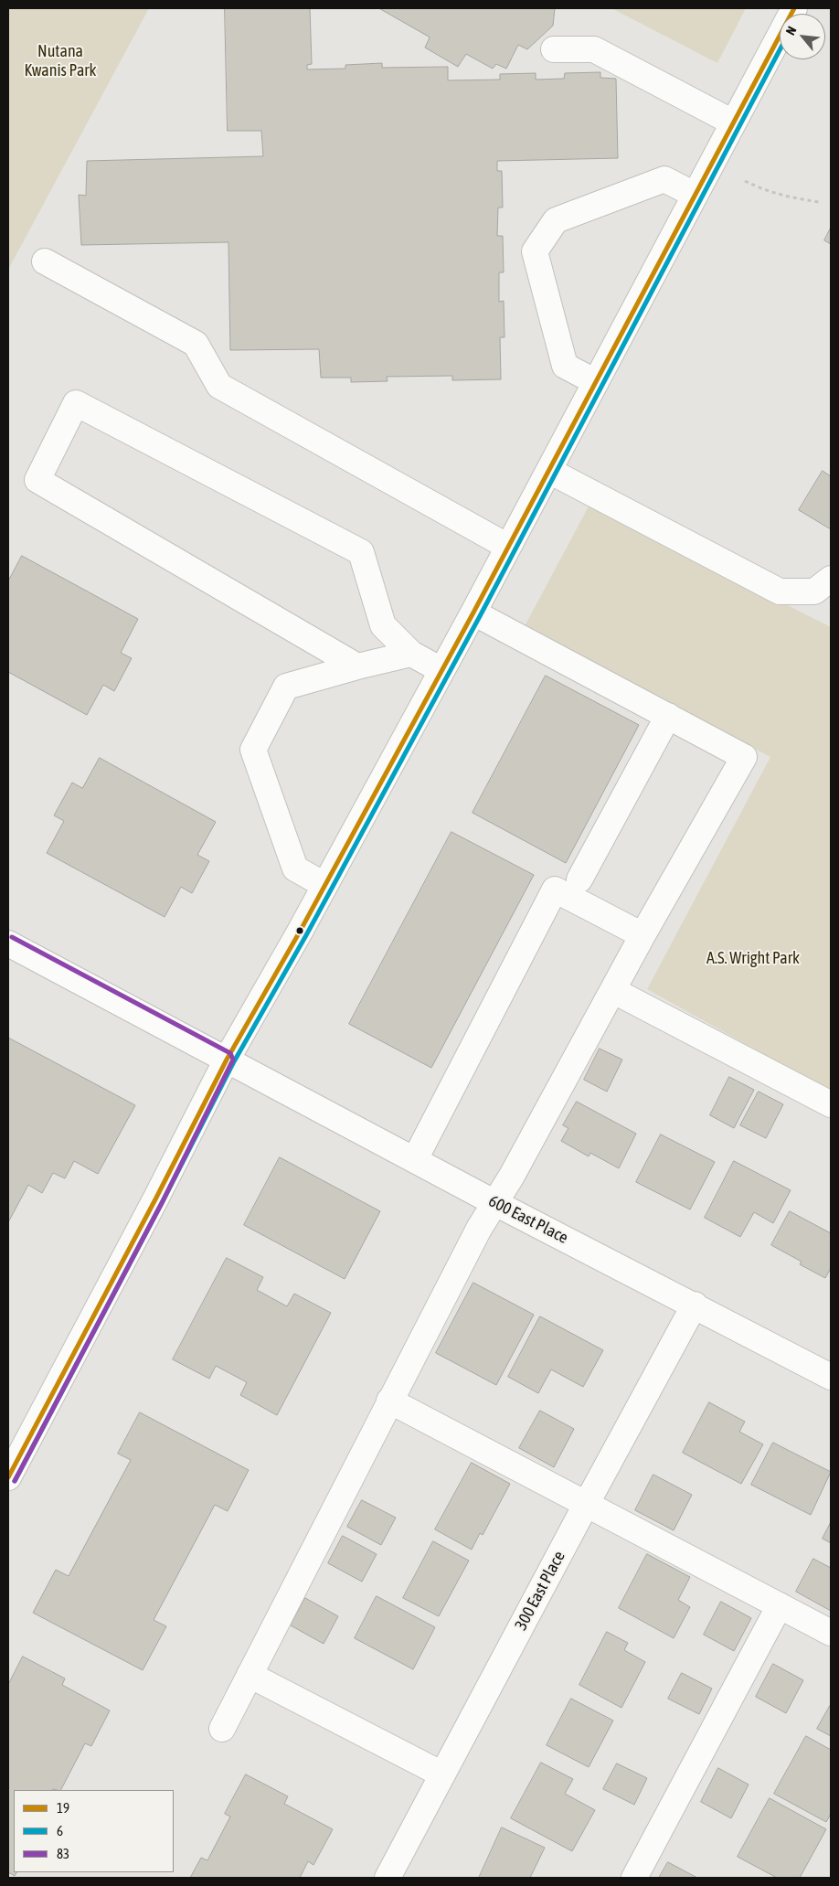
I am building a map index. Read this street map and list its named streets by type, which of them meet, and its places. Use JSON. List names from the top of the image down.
{
  "streets": {
    "street": ["600 East Place", "300 East Place"]
  },
  "crossings": [
    ["600 East Place", "300 East Place"]
  ],
  "parks": ["Nutana Kwanis Park", "A.S. Wright Park"],
  "lines": ["transit line 19", "transit line 6", "transit line 83"],
  "legend": ["19", "6", "83"],
  "north": "top left"
}
